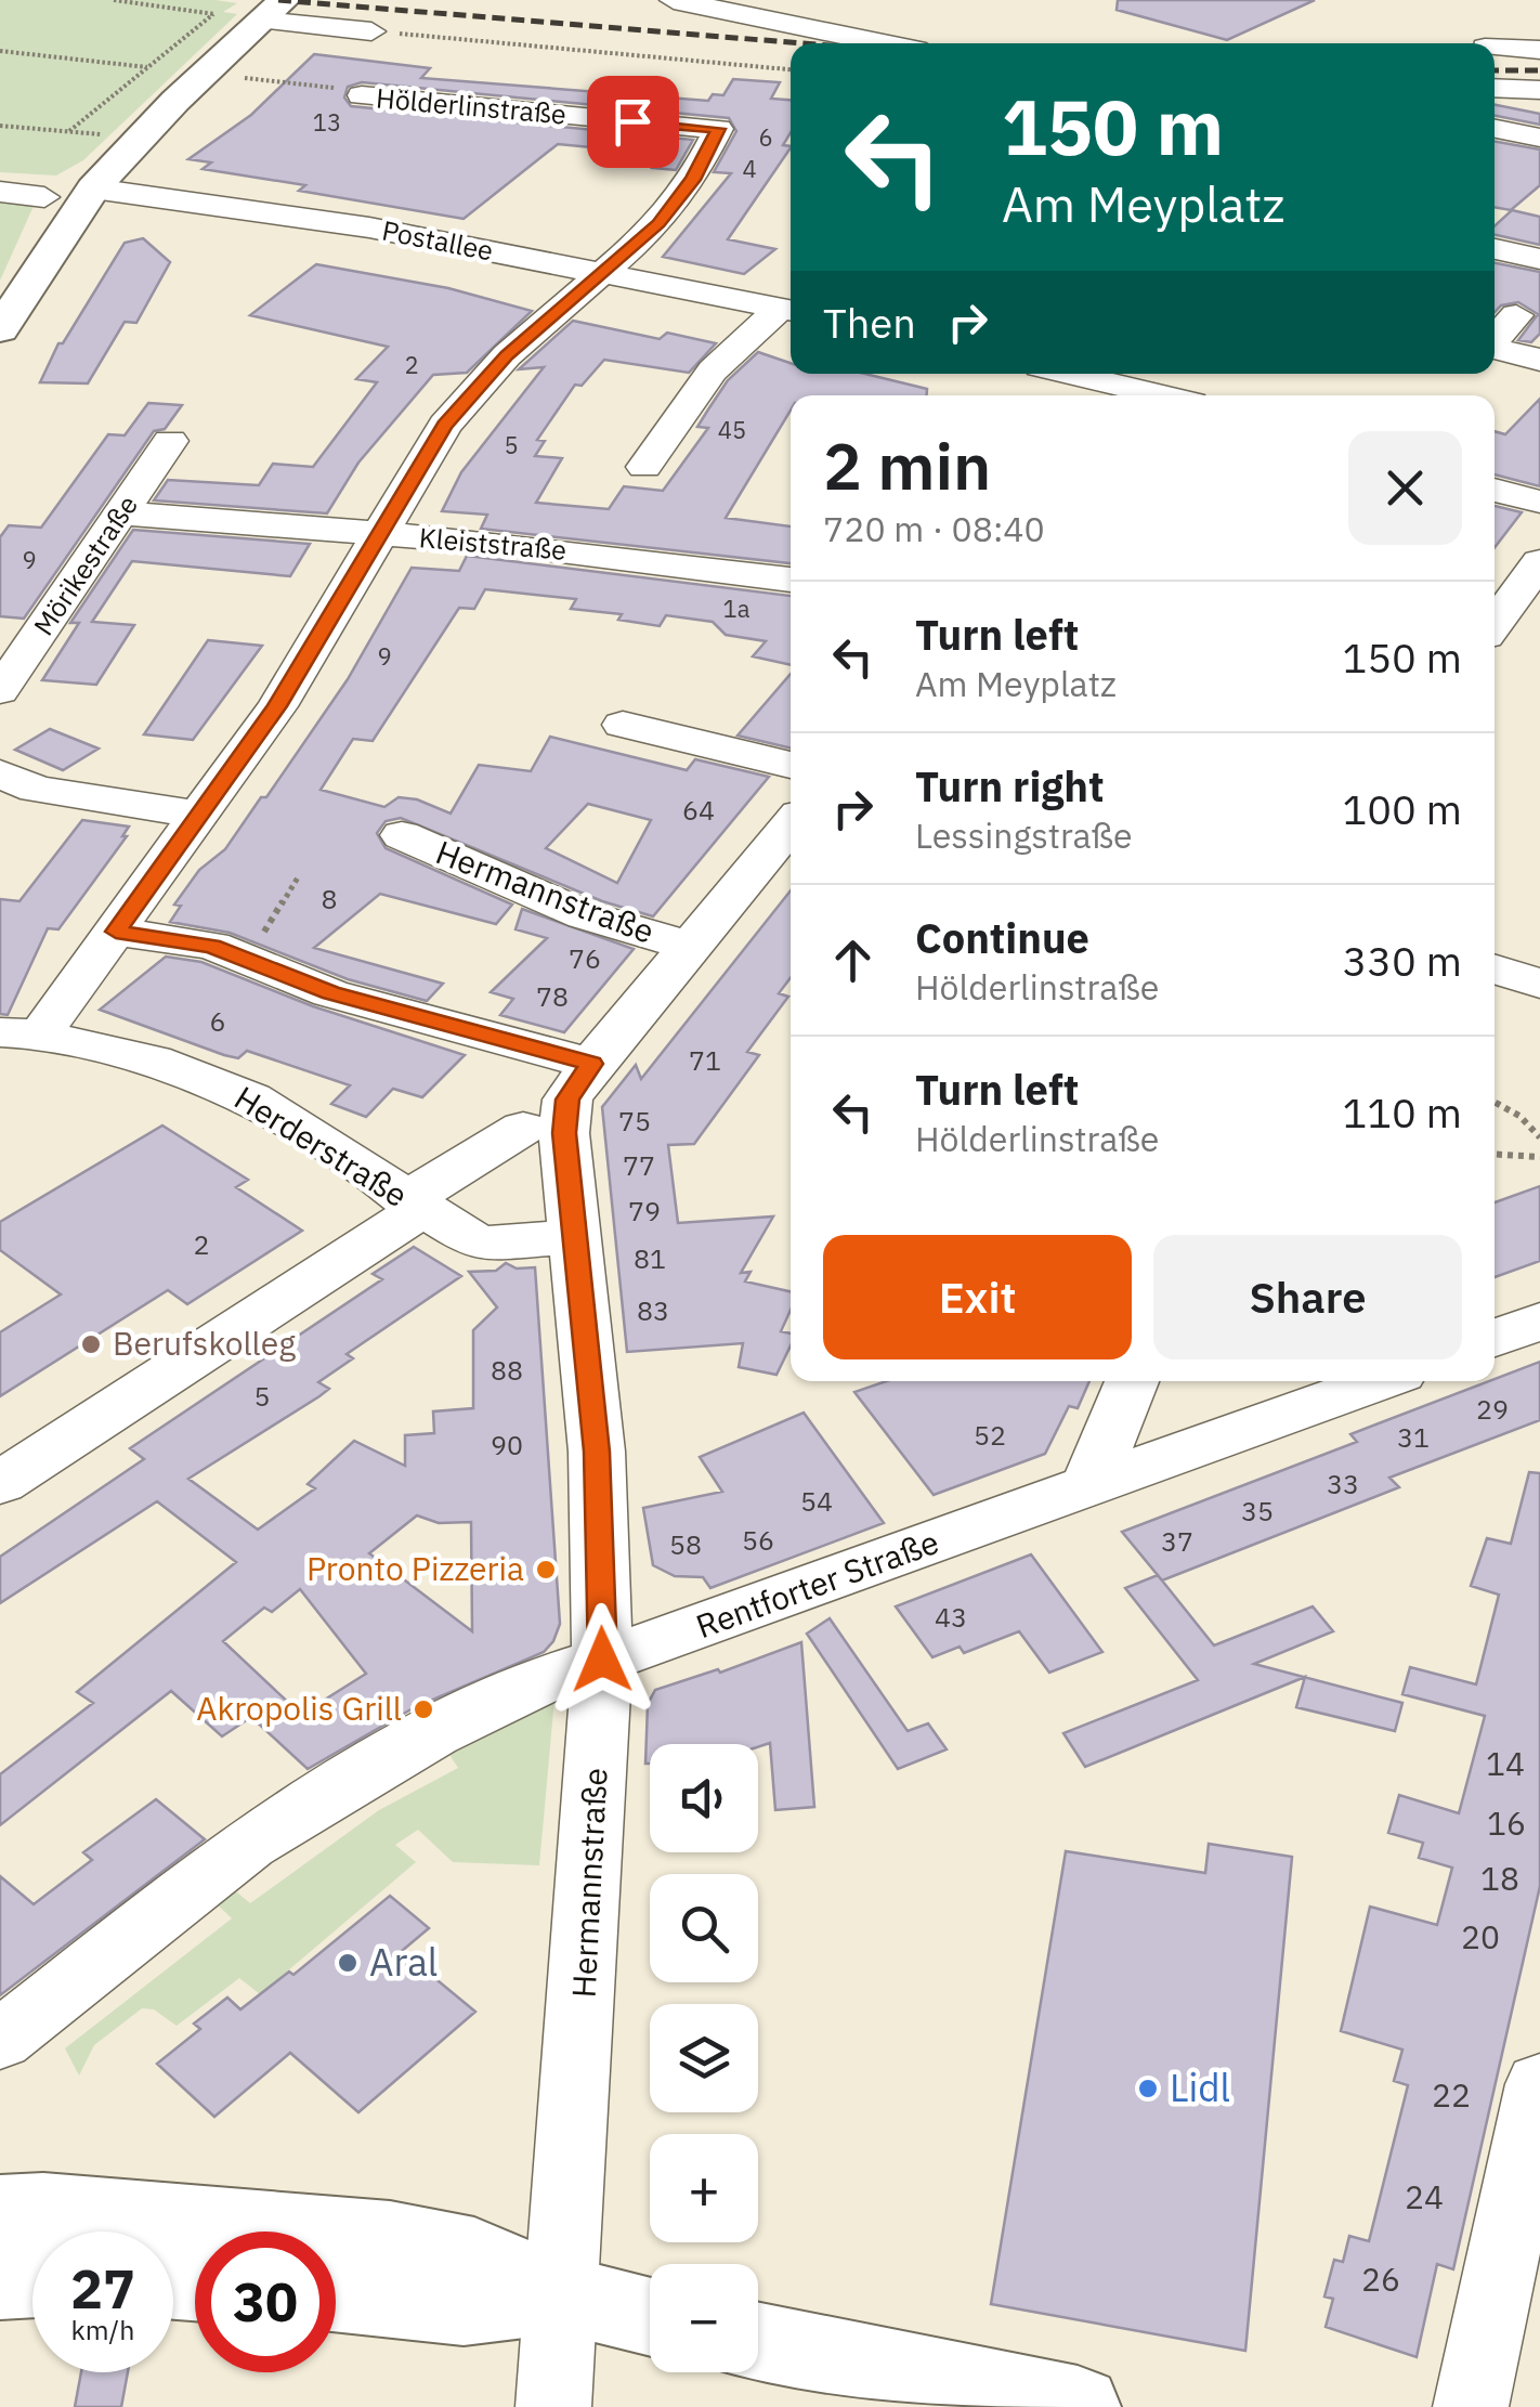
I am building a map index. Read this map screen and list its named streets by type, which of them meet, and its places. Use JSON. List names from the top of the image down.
{
  "streets": {
    "street": [
      "Hölderlinstraße",
      "Postallee",
      "Kleiststraße",
      "Mörikestraße",
      "Hermannstraße",
      "Herderstraße",
      "Rentforter Straße"
    ]
  },
  "crossings": [
    ["Kleiststraße", "Mörikestraße"],
    ["Hermannstraße", "Herderstraße"],
    ["Hermannstraße", "Rentforter Straße"]
  ],
  "places": [
    "Berufskolleg",
    "Pronto Pizzeria",
    "Akropolis Grill",
    "Aral",
    "Lidl"
  ],
  "house_numbers": [
    "13",
    "6",
    "4",
    "2",
    "45",
    "5",
    "9",
    "1a",
    "9",
    "64",
    "8",
    "76",
    "78",
    "6",
    "71",
    "75",
    "77",
    "79",
    "2",
    "81",
    "83",
    "88",
    "5",
    "29",
    "52",
    "31",
    "90",
    "33",
    "54",
    "35",
    "56",
    "37",
    "58",
    "43",
    "14",
    "16",
    "18",
    "20",
    "22",
    "24",
    "26"
  ],
  "page": {
    "turn": ["150 m", "Am Meyplatz"],
    "then": "Then",
    "heading": ["2 min", "720 m · 08:40"],
    "list": [
      {
        "name": "Turn left",
        "note": "Am Meyplatz",
        "value": "150 m"
      },
      {
        "name": "Turn right",
        "note": "Lessingstraße",
        "value": "100 m"
      },
      {
        "name": "Continue",
        "note": "Hölderlinstraße",
        "value": "330 m"
      },
      {
        "name": "Turn left",
        "note": "Hölderlinstraße",
        "value": "110 m"
      }
    ],
    "buttons": ["Exit", "Share"],
    "map_buttons": ["+", "−"],
    "speed": "27 km/h",
    "limit": "30"
  }
}
